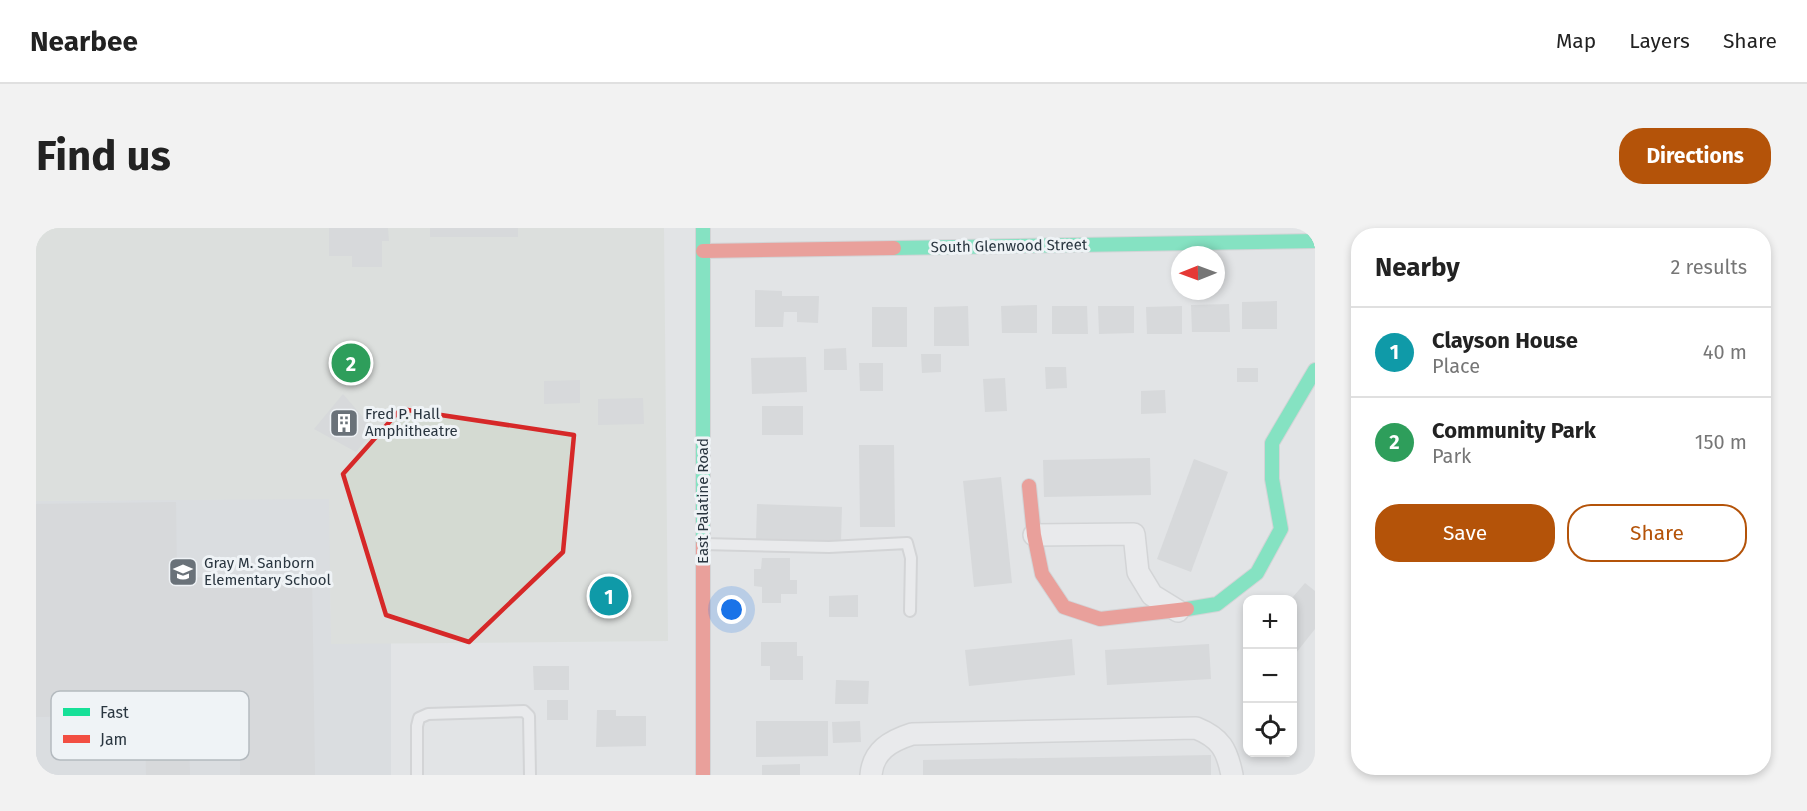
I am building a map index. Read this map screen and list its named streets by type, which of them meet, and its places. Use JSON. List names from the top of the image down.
{
  "streets": {
    "street": ["South Glenwood Street", "East Palatine Road"]
  },
  "crossings": [
    ["South Glenwood Street", "East Palatine Road"]
  ],
  "places": {
    "building": ["Fred P. Hall Amphitheatre"],
    "school or university": ["Gray M. Sanborn Elementary School"]
  },
  "legend": ["Fast", "Jam"],
  "north": "left",
  "page": {
    "header": "Nearbee",
    "nav": ["Map", "Layers", "Share"],
    "buttons": [
      "Directions",
      ["Save", "Share"]
    ],
    "title": "Find us",
    "heading": ["Nearby", "2 results"],
    "list": [
      {
        "mark": "1",
        "name": "Clayson House",
        "note": "Place",
        "value": "40 m"
      },
      {
        "mark": "2",
        "name": "Community Park",
        "note": "Park",
        "value": "150 m"
      }
    ],
    "pins": ["2", "1"],
    "map_buttons": ["+", "−"]
  }
}
